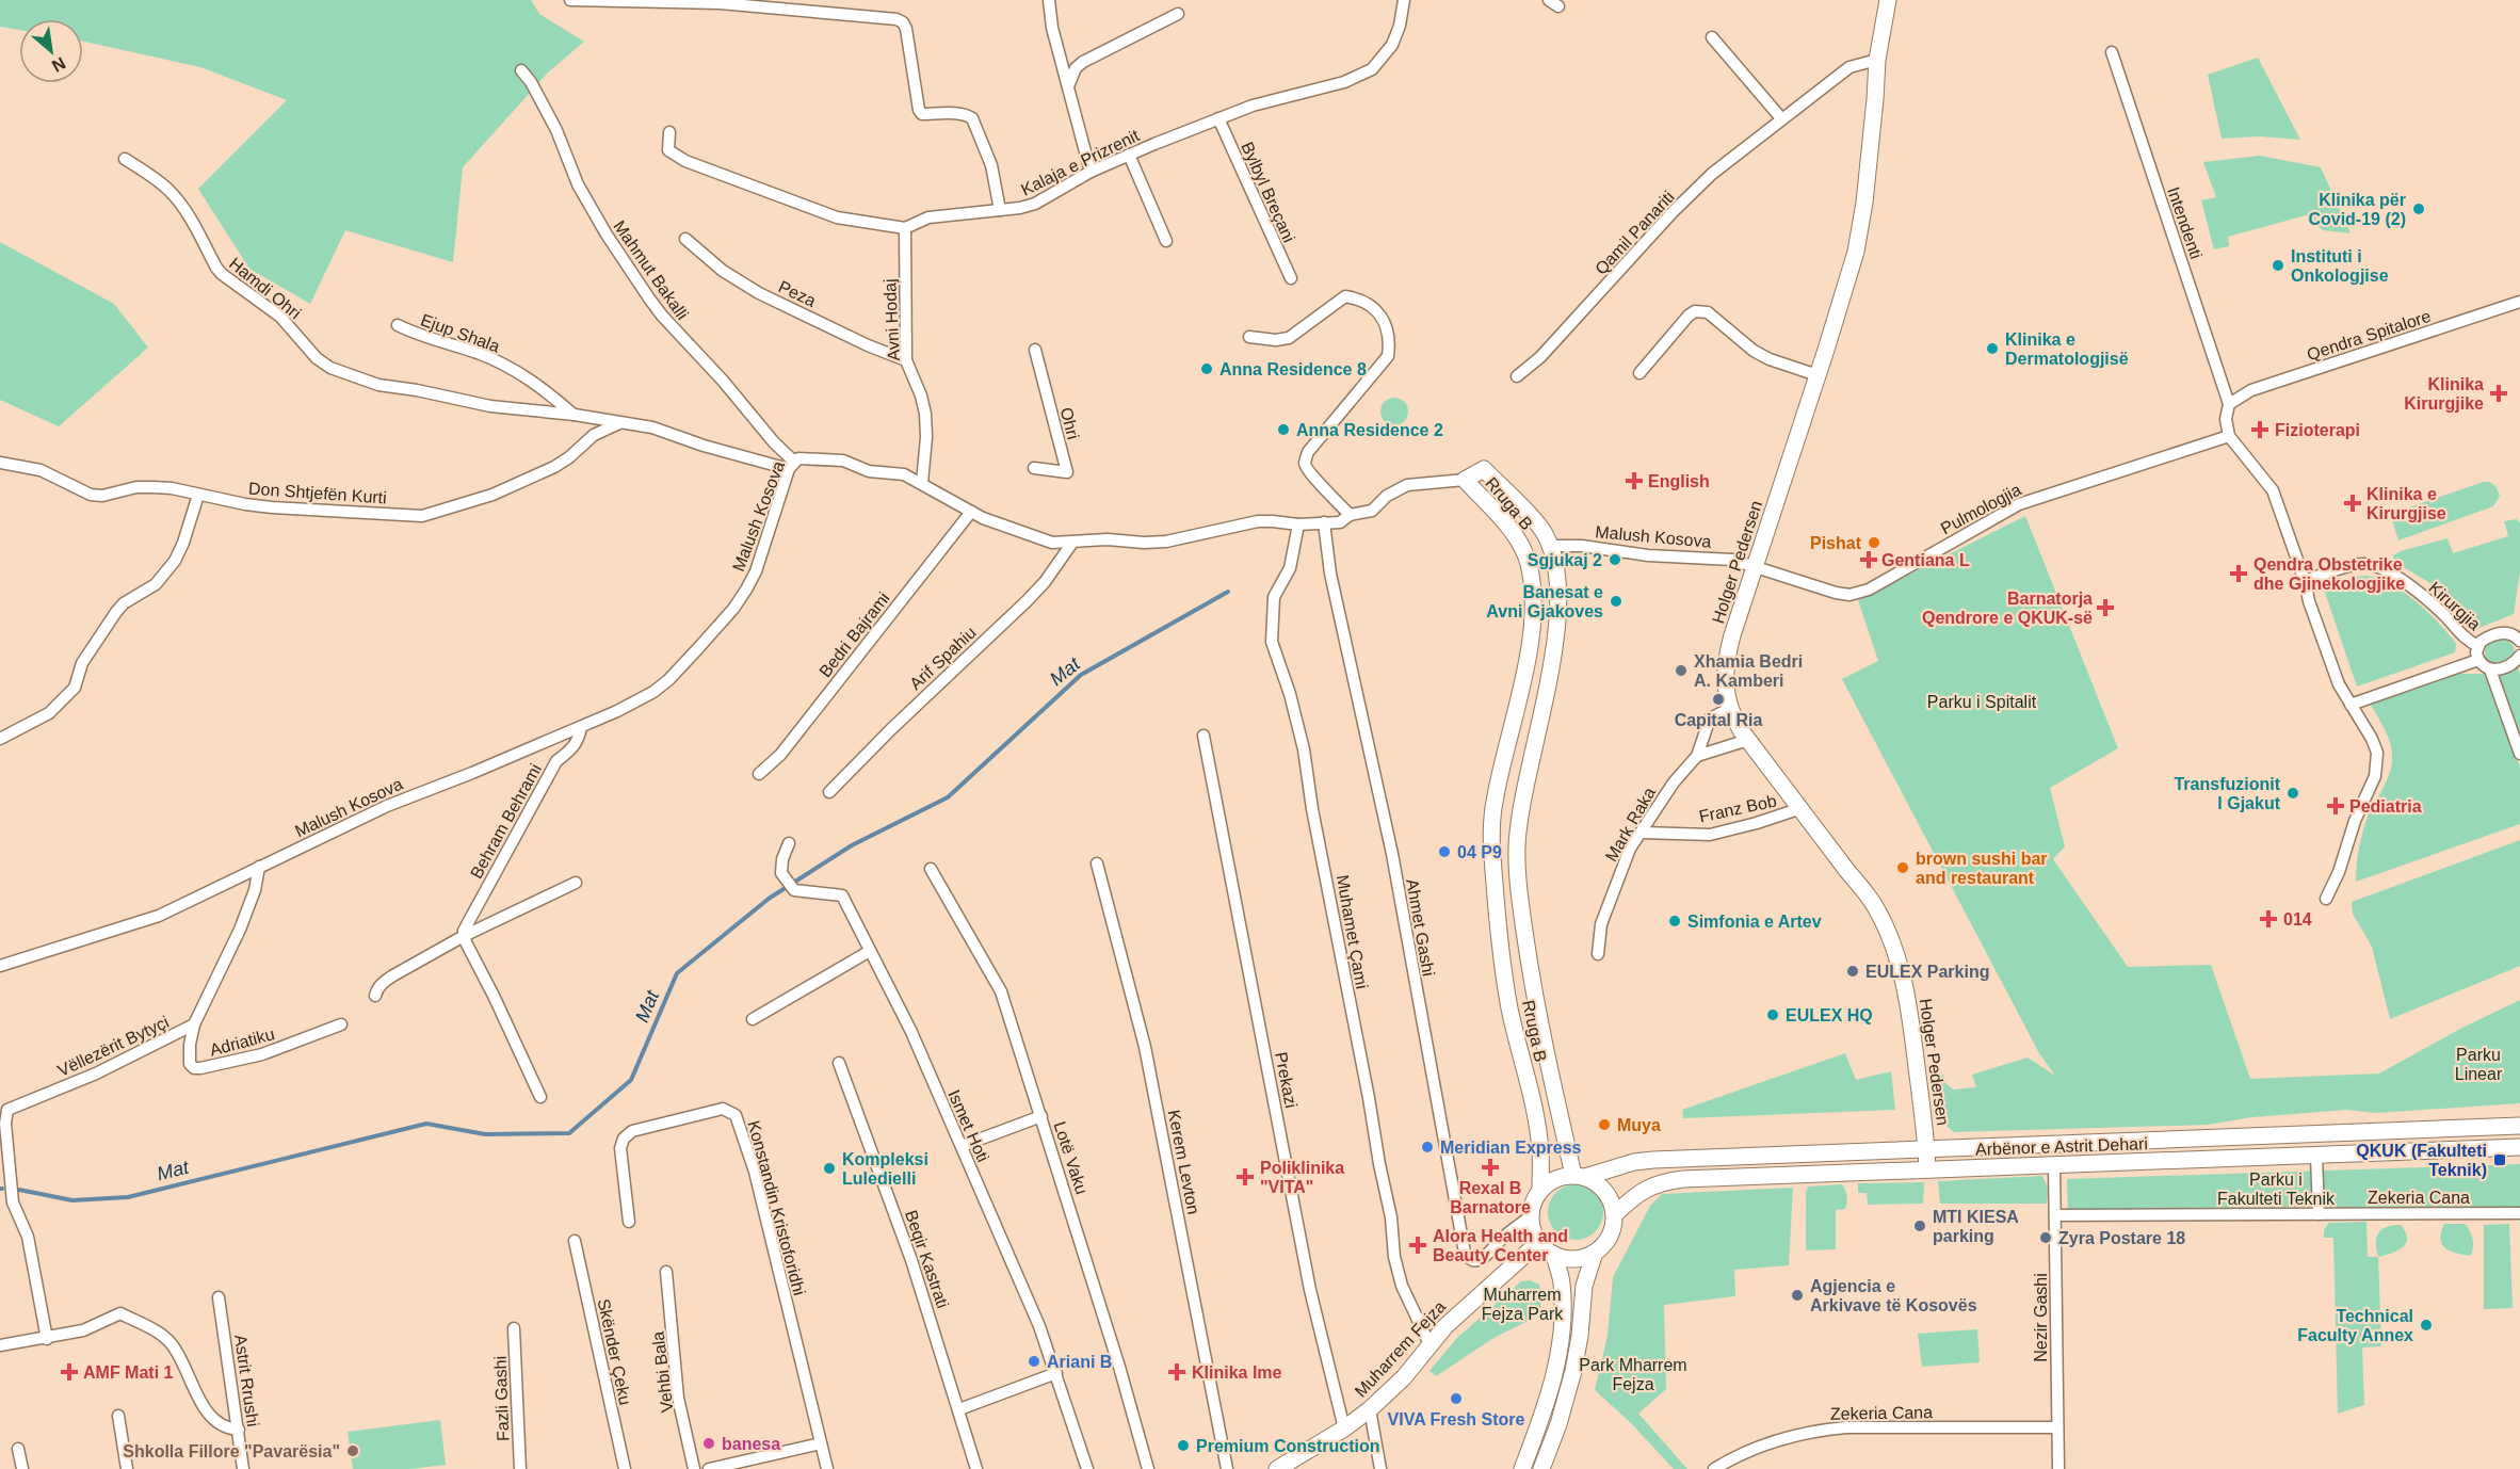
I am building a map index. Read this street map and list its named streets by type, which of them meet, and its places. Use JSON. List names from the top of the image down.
{
  "streets": {
    "main road": [
      "Rruga B",
      "Holger Pedersen",
      "Arbënor e Astrit Dehari",
      "Muharrem Fejza"
    ],
    "street": [
      "Kalaja e Prizrenit",
      "Bylbyl Breçani",
      "Intendenti",
      "Qamil Panariti",
      "Mahmut Bakalli",
      "Hamdi Ohri",
      "Peza",
      "Avni Hodaj",
      "Ejup Shala",
      "Qendra Spitalore",
      "Ohri",
      "Don Shtjefën Kurti",
      "Pulmologjia",
      "Malush Kosova",
      "Kirurgjia",
      "Bedri Bajrami",
      "Arif Spahiu",
      "Franz Bob",
      "Behram Behrami",
      "Mark Raka",
      "Ahmet Gashi",
      "Muhamet Çami",
      "Adriatiku",
      "Vëllezërit Bytyçi",
      "Prekazi",
      "Ismet Hoti",
      "Lotë Vaku",
      "Kerem Levton",
      "Zekeria Cana",
      "Konstandin Kristoforidhi",
      "Beqir Kastrati",
      "Nezir Gashi",
      "Skënder Çeku",
      "Vehbi Bala",
      "Astrit Rrushi",
      "Fazli Gashi"
    ]
  },
  "crossings": [
    ["Kalaja e Prizrenit", "Bylbyl Breçani"],
    ["Kalaja e Prizrenit", "Avni Hodaj"],
    ["Intendenti", "Qendra Spitalore"],
    ["Intendenti", "Pulmologjia"],
    ["Qamil Panariti", "Holger Pedersen"],
    ["Mahmut Bakalli", "Malush Kosova"],
    ["Hamdi Ohri", "Ejup Shala"],
    ["Peza", "Avni Hodaj"],
    ["Avni Hodaj", "Malush Kosova"],
    ["Rruga B", "Malush Kosova"],
    ["Rruga B", "Ahmet Gashi"],
    ["Rruga B", "Arbënor e Astrit Dehari"],
    ["Rruga B", "Muharrem Fejza"],
    ["Pulmologjia", "Malush Kosova"],
    ["Pulmologjia", "Holger Pedersen"],
    ["Malush Kosova", "Holger Pedersen"],
    ["Malush Kosova", "Bedri Bajrami"],
    ["Malush Kosova", "Arif Spahiu"],
    ["Malush Kosova", "Behram Behrami"],
    ["Malush Kosova", "Ahmet Gashi"],
    ["Malush Kosova", "Muhamet Çami"],
    ["Malush Kosova", "Vëllezërit Bytyçi"],
    ["Holger Pedersen", "Franz Bob"],
    ["Holger Pedersen", "Mark Raka"],
    ["Holger Pedersen", "Arbënor e Astrit Dehari"],
    ["Franz Bob", "Mark Raka"],
    ["Ahmet Gashi", "Arbënor e Astrit Dehari"],
    ["Ahmet Gashi", "Muharrem Fejza"],
    ["Muhamet Çami", "Muharrem Fejza"],
    ["Adriatiku", "Vëllezërit Bytyçi"],
    ["Prekazi", "Muharrem Fejza"],
    ["Arbënor e Astrit Dehari", "Nezir Gashi"],
    ["Arbënor e Astrit Dehari", "Muharrem Fejza"],
    ["Zekeria Cana", "Nezir Gashi"]
  ],
  "water": ["Mat"],
  "parks": [
    "Parku i Spitalit",
    "Parku Linear",
    "Parku i Fakulteti Teknik",
    "Muharrem Fejza Park",
    "Park Mharrem Fejza"
  ],
  "places": {
    "other": [
      "Klinika për Covid-19 (2)",
      "Instituti i Onkologjise",
      "Klinika e Dermatologjisë",
      "Anna Residence 8",
      "Anna Residence 2",
      "Pishat",
      "Sgjukaj 2",
      "Banesat e Avni Gjakoves",
      "Xhamia Bedri A. Kamberi",
      "Capital Ria",
      "Transfuzionit I Gjakut",
      "04 P9",
      "brown sushi bar and restaurant",
      "Simfonia e Artev",
      "EULEX Parking",
      "EULEX HQ",
      "Muya",
      "Meridian Express",
      "Kompleksi Luledielli",
      "MTI KIESA parking",
      "Zyra Postare 18",
      "Agjencia e Arkivave të Kosovës",
      "Technical Faculty Annex",
      "Ariani B",
      "VIVA Fresh Store",
      "banesa",
      "Premium Construction",
      "Shkolla Fillore \"Pavarësia\""
    ],
    "health": [
      "Klinika Kirurgjike",
      "Fizioterapi",
      "English",
      "Klinika e Kirurgjise",
      "Gentiana L",
      "Qendra Obstetrike dhe Gjinekologjike",
      "Barnatorja Qendrore e QKUK-së",
      "Pediatria",
      "014",
      "Rexal B Barnatore",
      "Poliklinika \"VITA\"",
      "Alora Health and Beauty Center",
      "AMF Mati 1",
      "Klinika Ime"
    ],
    "transit": ["QKUK (Fakulteti Teknik)"]
  },
  "north": "bottom right"
}
